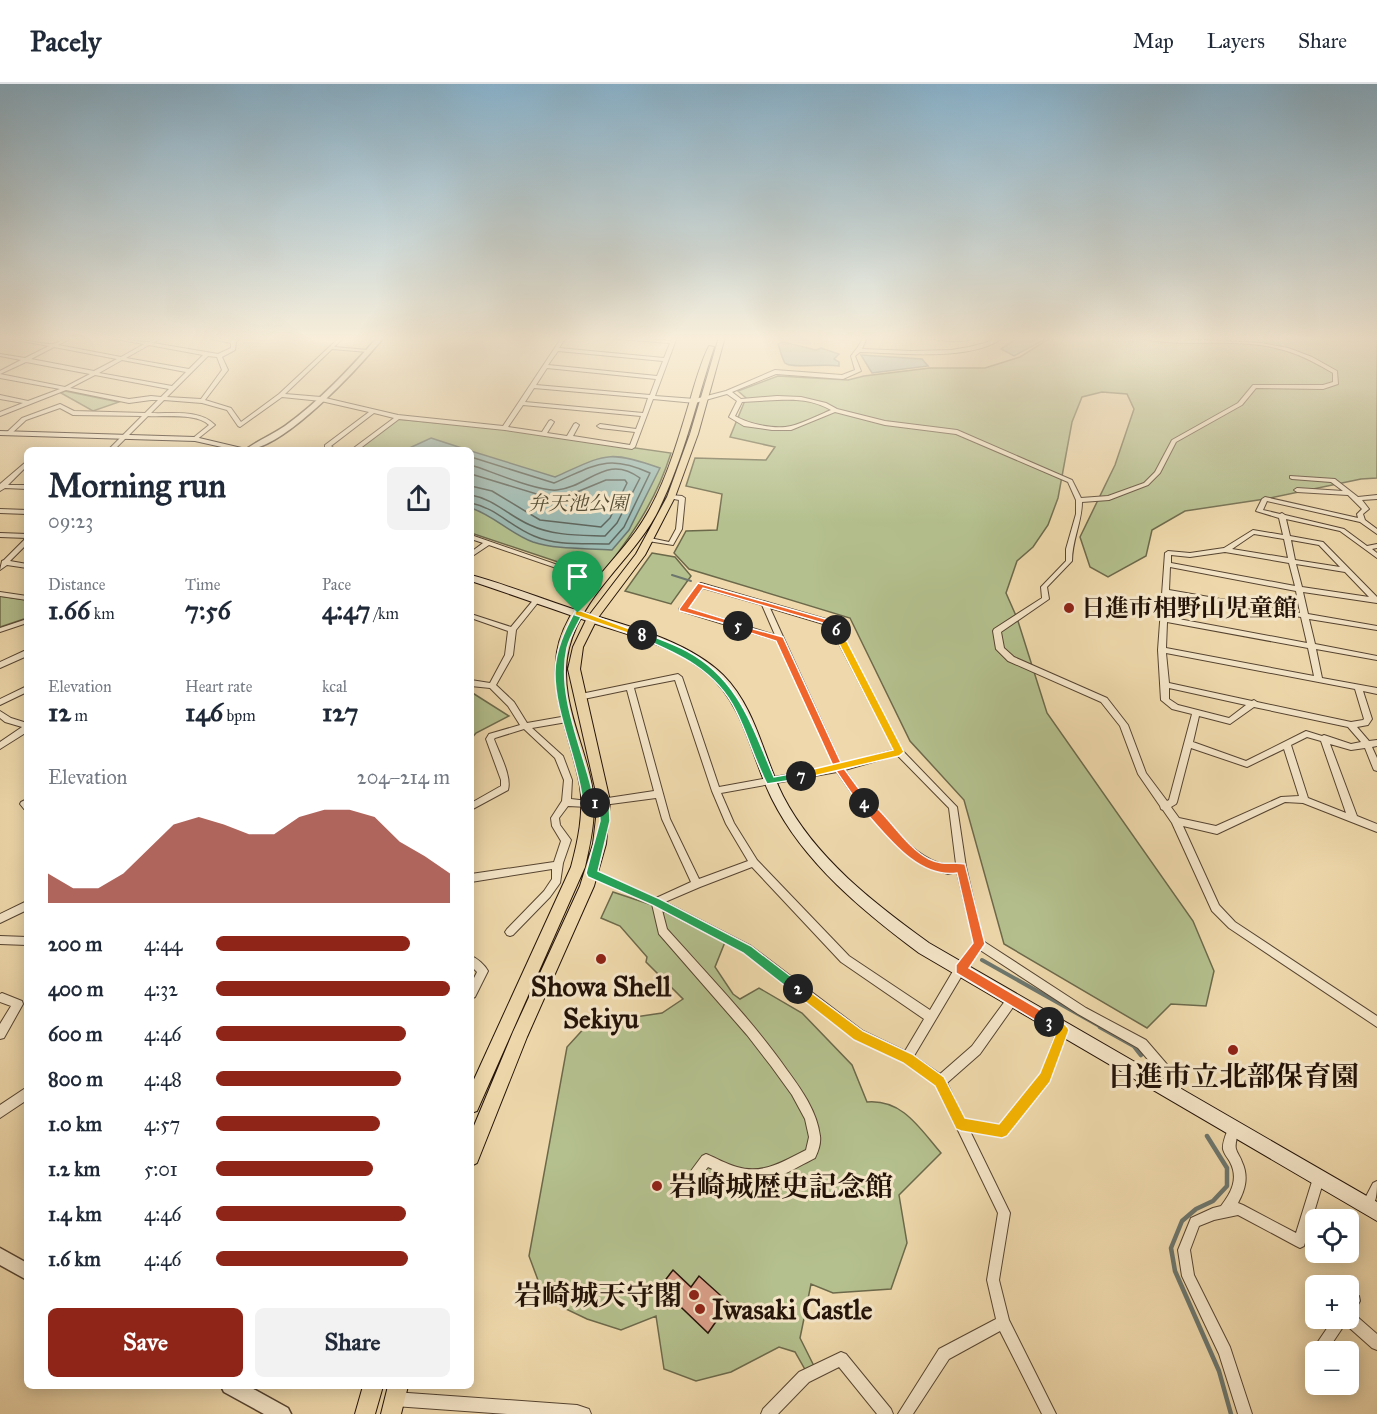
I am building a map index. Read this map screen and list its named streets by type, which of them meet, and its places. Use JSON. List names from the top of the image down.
{
  "parks": ["弁天池公園"],
  "places": [
    "日進市相野山児童館",
    "Showa Shell Sekiyu",
    "日進市立北部保育園",
    "岩崎城歴史記念館",
    "岩崎城天守閣",
    "Iwasaki Castle"
  ],
  "page": {
    "header": "Pacely",
    "nav": ["Map", "Layers", "Share"],
    "heading": ["Morning run", "09:23"],
    "stats": [
      ["Distance", "1.66 km"],
      ["Time", "7:56"],
      ["Pace", "4:47 /km"],
      ["Elevation", "12 m"],
      ["Heart rate", "146 bpm"],
      ["kcal", "127"]
    ],
    "pins": [
      "5",
      "6",
      "8",
      "7",
      "1",
      "4",
      "2",
      "3"
    ],
    "chart": ["Elevation", "204–214 m"],
    "list": [
      {
        "name": "200 m",
        "note": "4:44"
      },
      {
        "name": "400 m",
        "note": "4:32"
      },
      {
        "name": "600 m",
        "note": "4:46"
      },
      {
        "name": "800 m",
        "note": "4:48"
      },
      {
        "name": "1.0 km",
        "note": "4:57"
      },
      {
        "name": "1.2 km",
        "note": "5:01"
      },
      {
        "name": "1.4 km",
        "note": "4:46"
      },
      {
        "name": "1.6 km",
        "note": "4:46"
      }
    ],
    "map_buttons": ["+", "−"],
    "buttons": ["Save", "Share"]
  }
}
